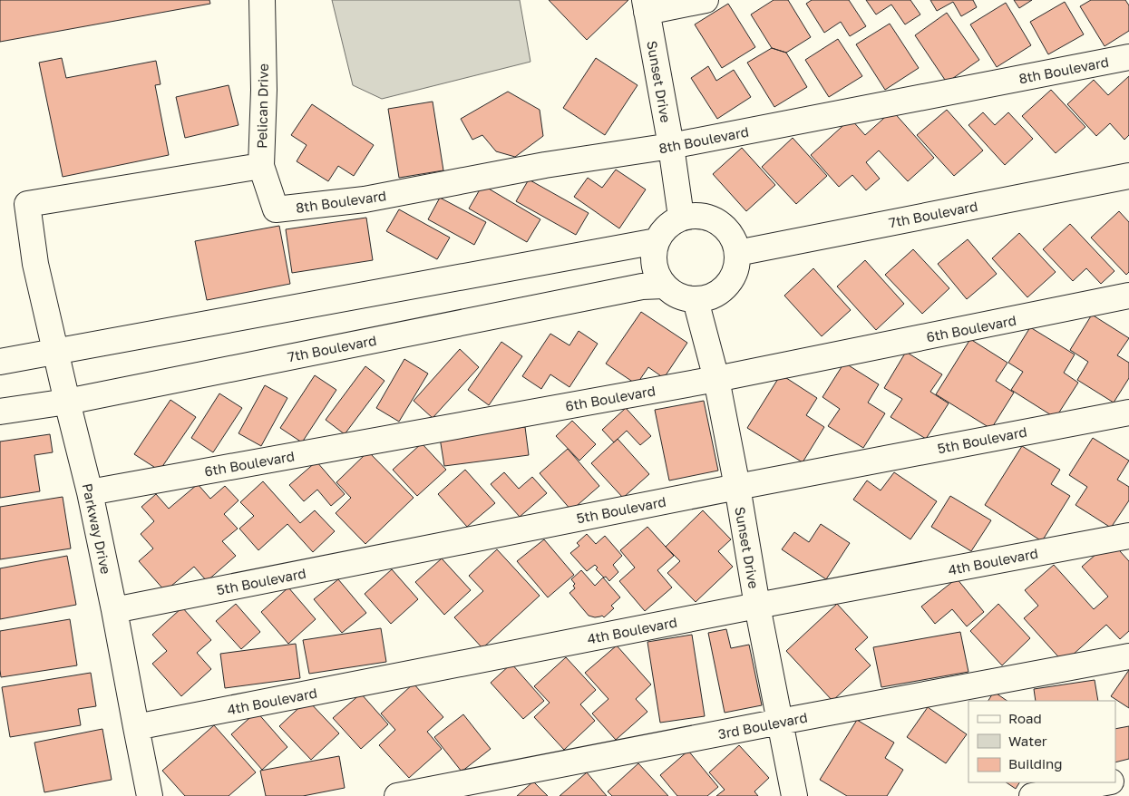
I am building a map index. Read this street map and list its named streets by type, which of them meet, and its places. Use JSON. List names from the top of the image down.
{
  "streets": {
    "street": [
      "8th Boulevard",
      "Sunset Drive",
      "Pelican Drive",
      "7th Boulevard",
      "6th Boulevard",
      "5th Boulevard",
      "Parkway Drive",
      "4th Boulevard",
      "3rd Boulevard"
    ]
  },
  "crossings": [
    ["8th Boulevard", "Sunset Drive"],
    ["8th Boulevard", "Pelican Drive"],
    ["Sunset Drive", "7th Boulevard"],
    ["Sunset Drive", "6th Boulevard"],
    ["Sunset Drive", "5th Boulevard"],
    ["Sunset Drive", "4th Boulevard"],
    ["Sunset Drive", "3rd Boulevard"],
    ["Pelican Drive", "Parkway Drive"],
    ["7th Boulevard", "Parkway Drive"],
    ["6th Boulevard", "Parkway Drive"],
    ["5th Boulevard", "Parkway Drive"],
    ["Parkway Drive", "4th Boulevard"]
  ],
  "legend": ["Road", "Water", "Building"]
}
